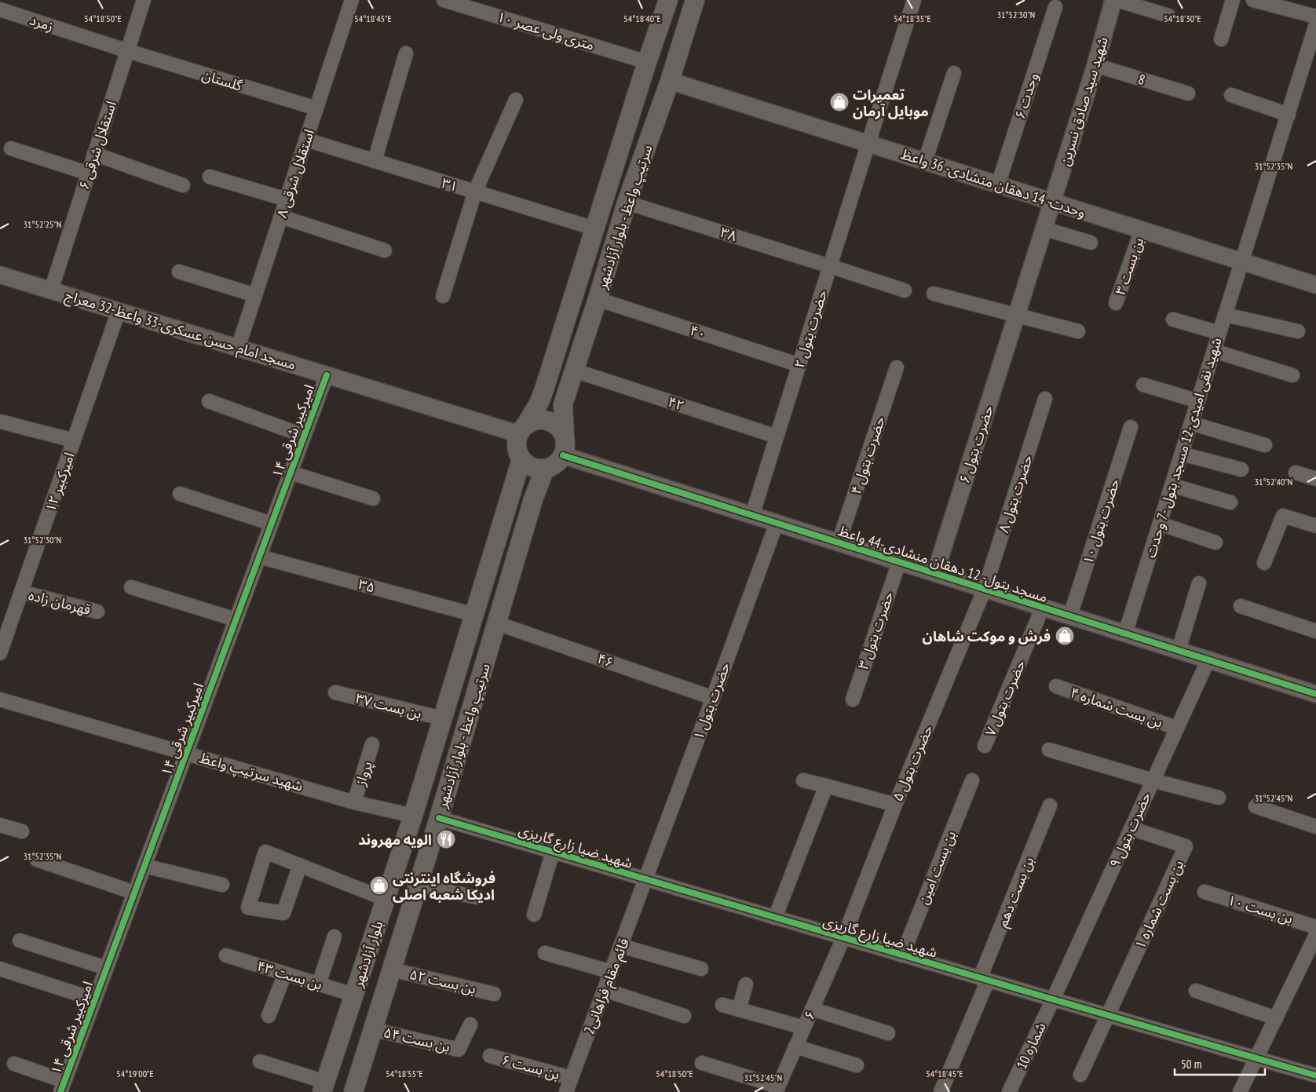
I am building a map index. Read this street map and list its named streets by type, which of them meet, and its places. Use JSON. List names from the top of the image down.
{
  "streets": {
    "main road": ["سرتیپ واعظ - بلوار آزادشهر", "بلوار آزادشهر"],
    "street": [
      "زمرد",
      "۱۰ متری ولی عصر",
      "8",
      "گلستان",
      "وحدت ۶",
      "شهید سید صادق نسرین",
      "استقلال شرقی ۶",
      "استقلال شرقی ۸",
      "وحدت- 14 دهقان منشادی- 36 واعظ",
      "۳۱",
      "۳۸",
      "بن بست ۳",
      "حضرت بتول ۲",
      "مسجد امام حسن عسکری-33 واعظ-32 معراج",
      "۴۰",
      "۴۲",
      "۱۴ امیرکبیر شرقی",
      "حضرت بتول ۶",
      "شهید نقی امیدی-12 مسجد بتول -7 وحدت",
      "حضرت بتول ۴",
      "امیرکبیر ۱۲",
      "حضرت بتول ۸",
      "حضرت بتول ۱۰",
      "مسجد بتول- 12 دهقان منشادی-44 واعظ",
      "۳۵",
      "قهرمان زاده",
      "حضرت بتول ۳",
      "۴۶",
      "حضرت بتول ۷",
      "حضرت بتول ۱",
      "بن بست ۳۷",
      "بن بست شماره ۴",
      "حضرت بتول ۵",
      "شهید سرتیپ واعظ",
      "پرواز",
      "حضرت بتول ۹",
      "شهید ضیا زارع گاریزی",
      "بن بست امین",
      "بن بست دهم",
      "بن بست شماره ۱",
      "بن بست ۱۰",
      "بن بست ۴۳",
      "بن بست ۵۲",
      "2قائم مقام فراهانی",
      "۶",
      "بن بست ۵۴",
      "شماره 10",
      "بن بست ۶"
    ]
  },
  "crossings": [
    ["زمرد", "گلستان"],
    ["زمرد", "استقلال شرقی ۶"],
    ["۱۰ متری ولی عصر", "سرتیپ واعظ - بلوار آزادشهر"],
    ["8", "شهید سید صادق نسرین"],
    ["گلستان", "استقلال شرقی ۶"],
    ["گلستان", "استقلال شرقی ۸"],
    ["وحدت ۶", "وحدت- 14 دهقان منشادی- 36 واعظ"],
    ["شهید سید صادق نسرین", "وحدت- 14 دهقان منشادی- 36 واعظ"],
    ["شهید سید صادق نسرین", "حضرت بتول ۶"],
    ["استقلال شرقی ۶", "مسجد امام حسن عسکری-33 واعظ-32 معراج"],
    ["استقلال شرقی ۸", "۳۱"],
    ["استقلال شرقی ۸", "مسجد امام حسن عسکری-33 واعظ-32 معراج"],
    ["وحدت- 14 دهقان منشادی- 36 واعظ", "سرتیپ واعظ - بلوار آزادشهر"],
    ["وحدت- 14 دهقان منشادی- 36 واعظ", "بن بست ۳"],
    ["وحدت- 14 دهقان منشادی- 36 واعظ", "حضرت بتول ۲"],
    ["وحدت- 14 دهقان منشادی- 36 واعظ", "شهید نقی امیدی-12 مسجد بتول -7 وحدت"],
    ["۳۱", "سرتیپ واعظ - بلوار آزادشهر"],
    ["سرتیپ واعظ - بلوار آزادشهر", "۳۸"],
    ["سرتیپ واعظ - بلوار آزادشهر", "مسجد امام حسن عسکری-33 واعظ-32 معراج"],
    ["سرتیپ واعظ - بلوار آزادشهر", "۴۰"],
    ["سرتیپ واعظ - بلوار آزادشهر", "۴۲"],
    ["سرتیپ واعظ - بلوار آزادشهر", "مسجد بتول- 12 دهقان منشادی-44 واعظ"],
    ["سرتیپ واعظ - بلوار آزادشهر", "۳۵"],
    ["سرتیپ واعظ - بلوار آزادشهر", "۴۶"],
    ["سرتیپ واعظ - بلوار آزادشهر", "بن بست ۳۷"],
    ["سرتیپ واعظ - بلوار آزادشهر", "شهید سرتیپ واعظ"],
    ["سرتیپ واعظ - بلوار آزادشهر", "شهید ضیا زارع گاریزی"],
    ["سرتیپ واعظ - بلوار آزادشهر", "بلوار آزادشهر"],
    ["سرتیپ واعظ - بلوار آزادشهر", "بن بست ۵۲"],
    ["سرتیپ واعظ - بلوار آزادشهر", "بن بست ۵۴"],
    ["۳۸", "حضرت بتول ۲"],
    ["حضرت بتول ۲", "۴۰"],
    ["حضرت بتول ۲", "۴۲"],
    ["حضرت بتول ۲", "مسجد بتول- 12 دهقان منشادی-44 واعظ"],
    ["مسجد امام حسن عسکری-33 واعظ-32 معراج", "۱۴ امیرکبیر شرقی"],
    ["مسجد امام حسن عسکری-33 واعظ-32 معراج", "امیرکبیر ۱۲"],
    ["مسجد امام حسن عسکری-33 واعظ-32 معراج", "مسجد بتول- 12 دهقان منشادی-44 واعظ"],
    ["۱۴ امیرکبیر شرقی", "۳۵"],
    ["۱۴ امیرکبیر شرقی", "شهید سرتیپ واعظ"],
    ["حضرت بتول ۶", "مسجد بتول- 12 دهقان منشادی-44 واعظ"],
    ["شهید نقی امیدی-12 مسجد بتول -7 وحدت", "مسجد بتول- 12 دهقان منشادی-44 واعظ"],
    ["حضرت بتول ۴", "مسجد بتول- 12 دهقان منشادی-44 واعظ"],
    ["امیرکبیر ۱۲", "قهرمان زاده"],
    ["حضرت بتول ۸", "مسجد بتول- 12 دهقان منشادی-44 واعظ"],
    ["حضرت بتول ۸", "حضرت بتول ۵"],
    ["حضرت بتول ۱۰", "مسجد بتول- 12 دهقان منشادی-44 واعظ"],
    ["مسجد بتول- 12 دهقان منشادی-44 واعظ", "حضرت بتول ۳"],
    ["مسجد بتول- 12 دهقان منشادی-44 واعظ", "حضرت بتول ۷"],
    ["مسجد بتول- 12 دهقان منشادی-44 واعظ", "حضرت بتول ۱"],
    ["مسجد بتول- 12 دهقان منشادی-44 واعظ", "حضرت بتول ۵"],
    ["مسجد بتول- 12 دهقان منشادی-44 واعظ", "حضرت بتول ۹"],
    ["۴۶", "حضرت بتول ۱"],
    ["حضرت بتول ۱", "شهید ضیا زارع گاریزی"],
    ["حضرت بتول ۱", "2قائم مقام فراهانی"],
    ["بن بست شماره ۴", "حضرت بتول ۹"],
    ["حضرت بتول ۵", "شهید ضیا زارع گاریزی"],
    ["حضرت بتول ۵", "۶"],
    ["شهید سرتیپ واعظ", "پرواز"],
    ["شهید سرتیپ واعظ", "بلوار آزادشهر"],
    ["حضرت بتول ۹", "شهید ضیا زارع گاریزی"],
    ["حضرت بتول ۹", "بن بست شماره ۱"],
    ["حضرت بتول ۹", "شماره 10"],
    ["شهید ضیا زارع گاریزی", "بن بست امین"],
    ["شهید ضیا زارع گاریزی", "بن بست دهم"],
    ["شهید ضیا زارع گاریزی", "بن بست شماره ۱"],
    ["شهید ضیا زارع گاریزی", "2قائم مقام فراهانی"],
    ["شهید ضیا زارع گاریزی", "۶"],
    ["شهید ضیا زارع گاریزی", "شماره 10"],
    ["بلوار آزادشهر", "بن بست ۴۳"],
    ["2قائم مقام فراهانی", "بن بست ۶"]
  ],
  "places": {
    "shop": ["تعمیرات موبایل آرمان", "فرش و موکت شاهان", "فروشگاه اینترنتی ادیکا شعبه اصلی"],
    "restaurant": ["الویه مهروند"]
  },
  "scale_bar": "50 m",
  "coordinates": [
    "31°52'30\"N",
    "54°18'50\"E",
    "54°18'45\"E",
    "54°18'40\"E",
    "54°18'35\"E",
    "54°18'30\"E",
    "31°52'35\"N",
    "31°52'25\"N",
    "31°52'40\"N",
    "31°52'45\"N",
    "54°19'00\"E",
    "54°18'55\"E"
  ]
}
